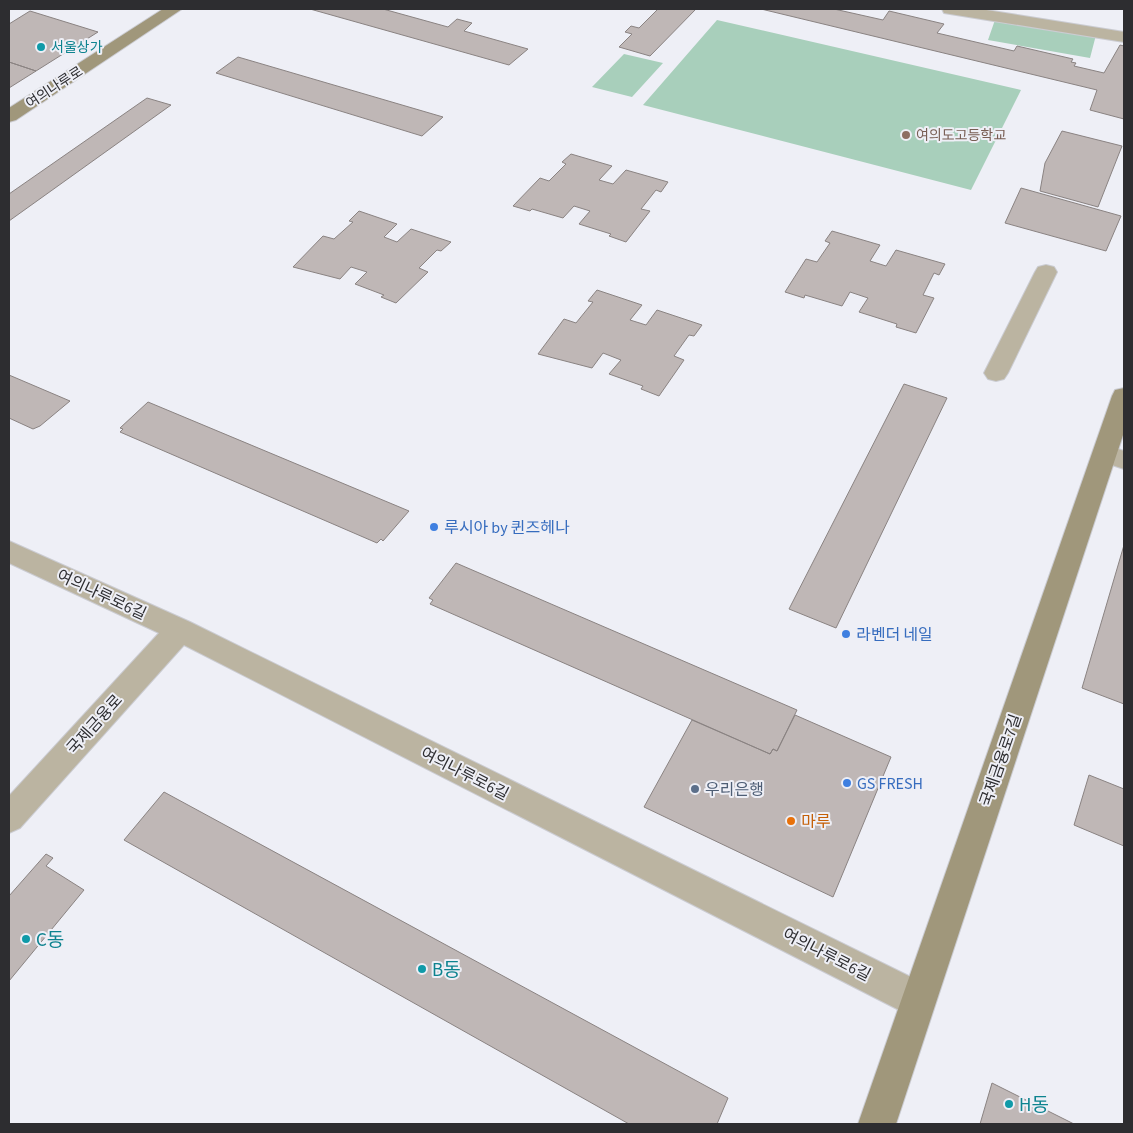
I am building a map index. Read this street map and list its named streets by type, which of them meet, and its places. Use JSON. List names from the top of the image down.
{
  "streets": {
    "street": [
      "여의나루로",
      "여의나루로6길",
      "국제금융로",
      "국제금융로7길"
    ]
  },
  "crossings": [
    ["여의나루로6길", "국제금융로"],
    ["여의나루로6길", "국제금융로7길"]
  ],
  "places": [
    "서울상가",
    "여의도고등학교",
    "루시아 by 퀸즈헤나",
    "라벤더 네일",
    "GS FRESH",
    "우리은행",
    "마루",
    "C동",
    "B동",
    "H동"
  ]
}
